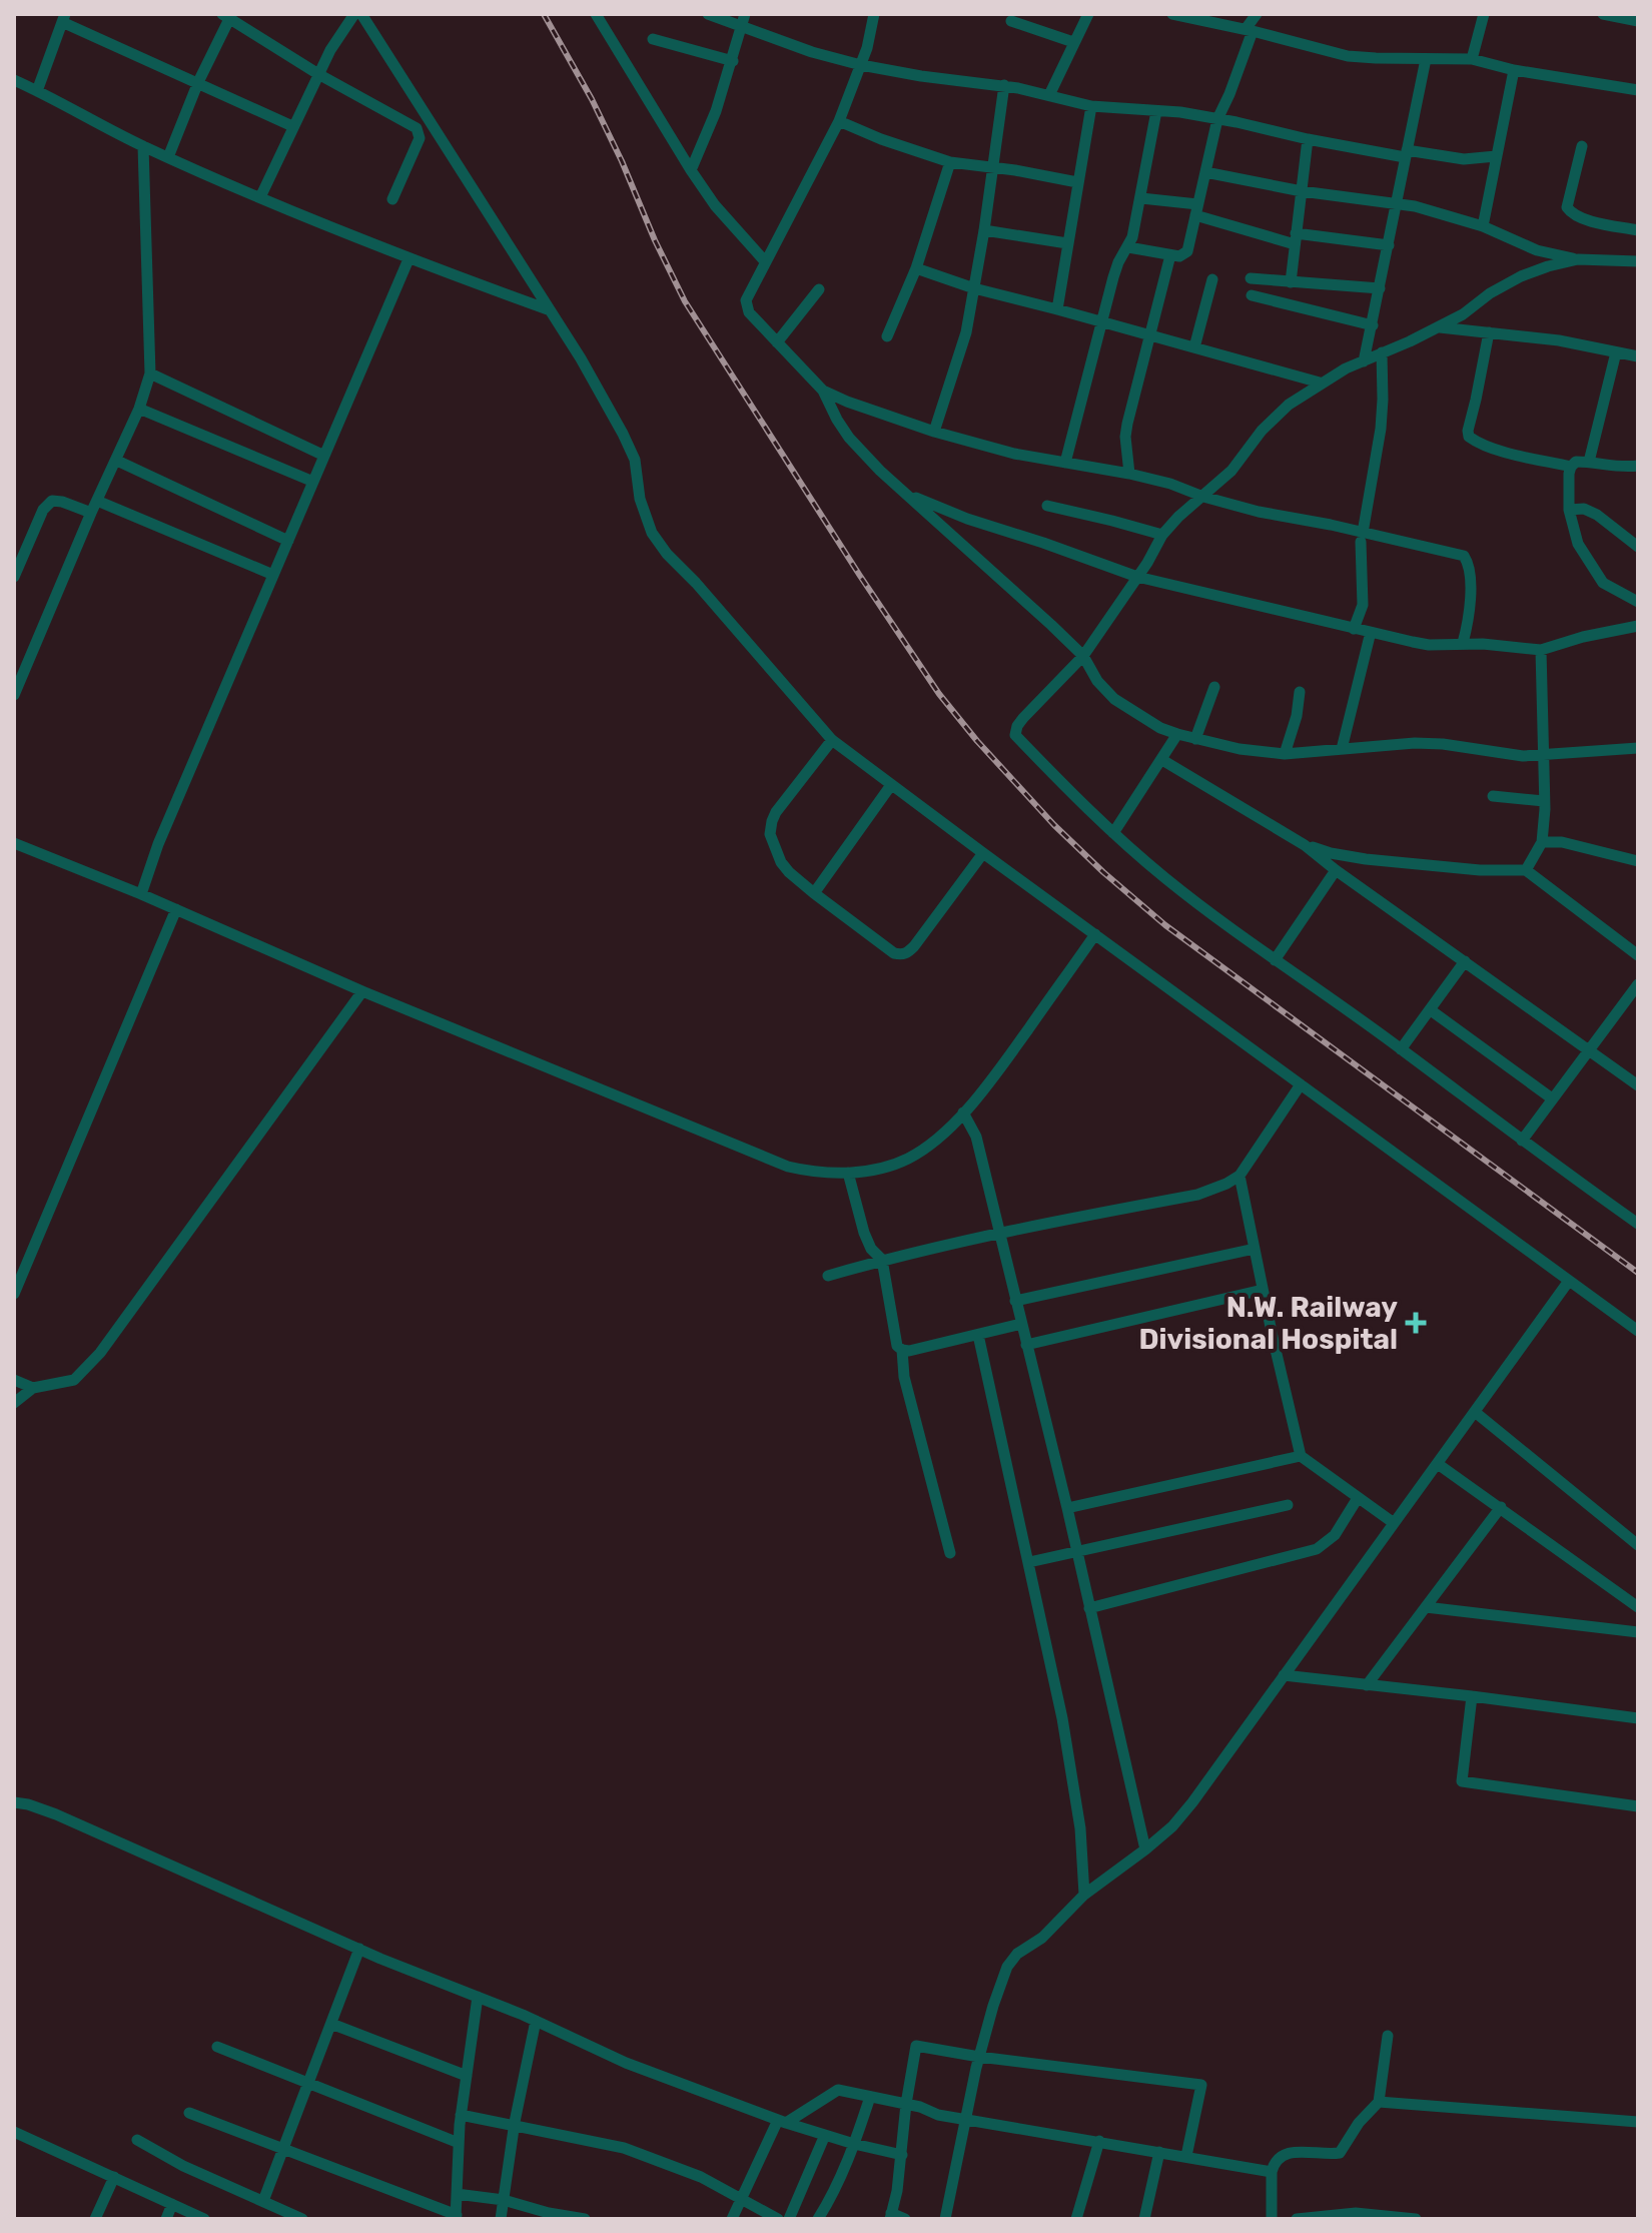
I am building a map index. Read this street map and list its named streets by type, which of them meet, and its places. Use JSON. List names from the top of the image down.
{
  "places": {
    "health": ["N.W. Railway Divisional Hospital"]
  }
}
